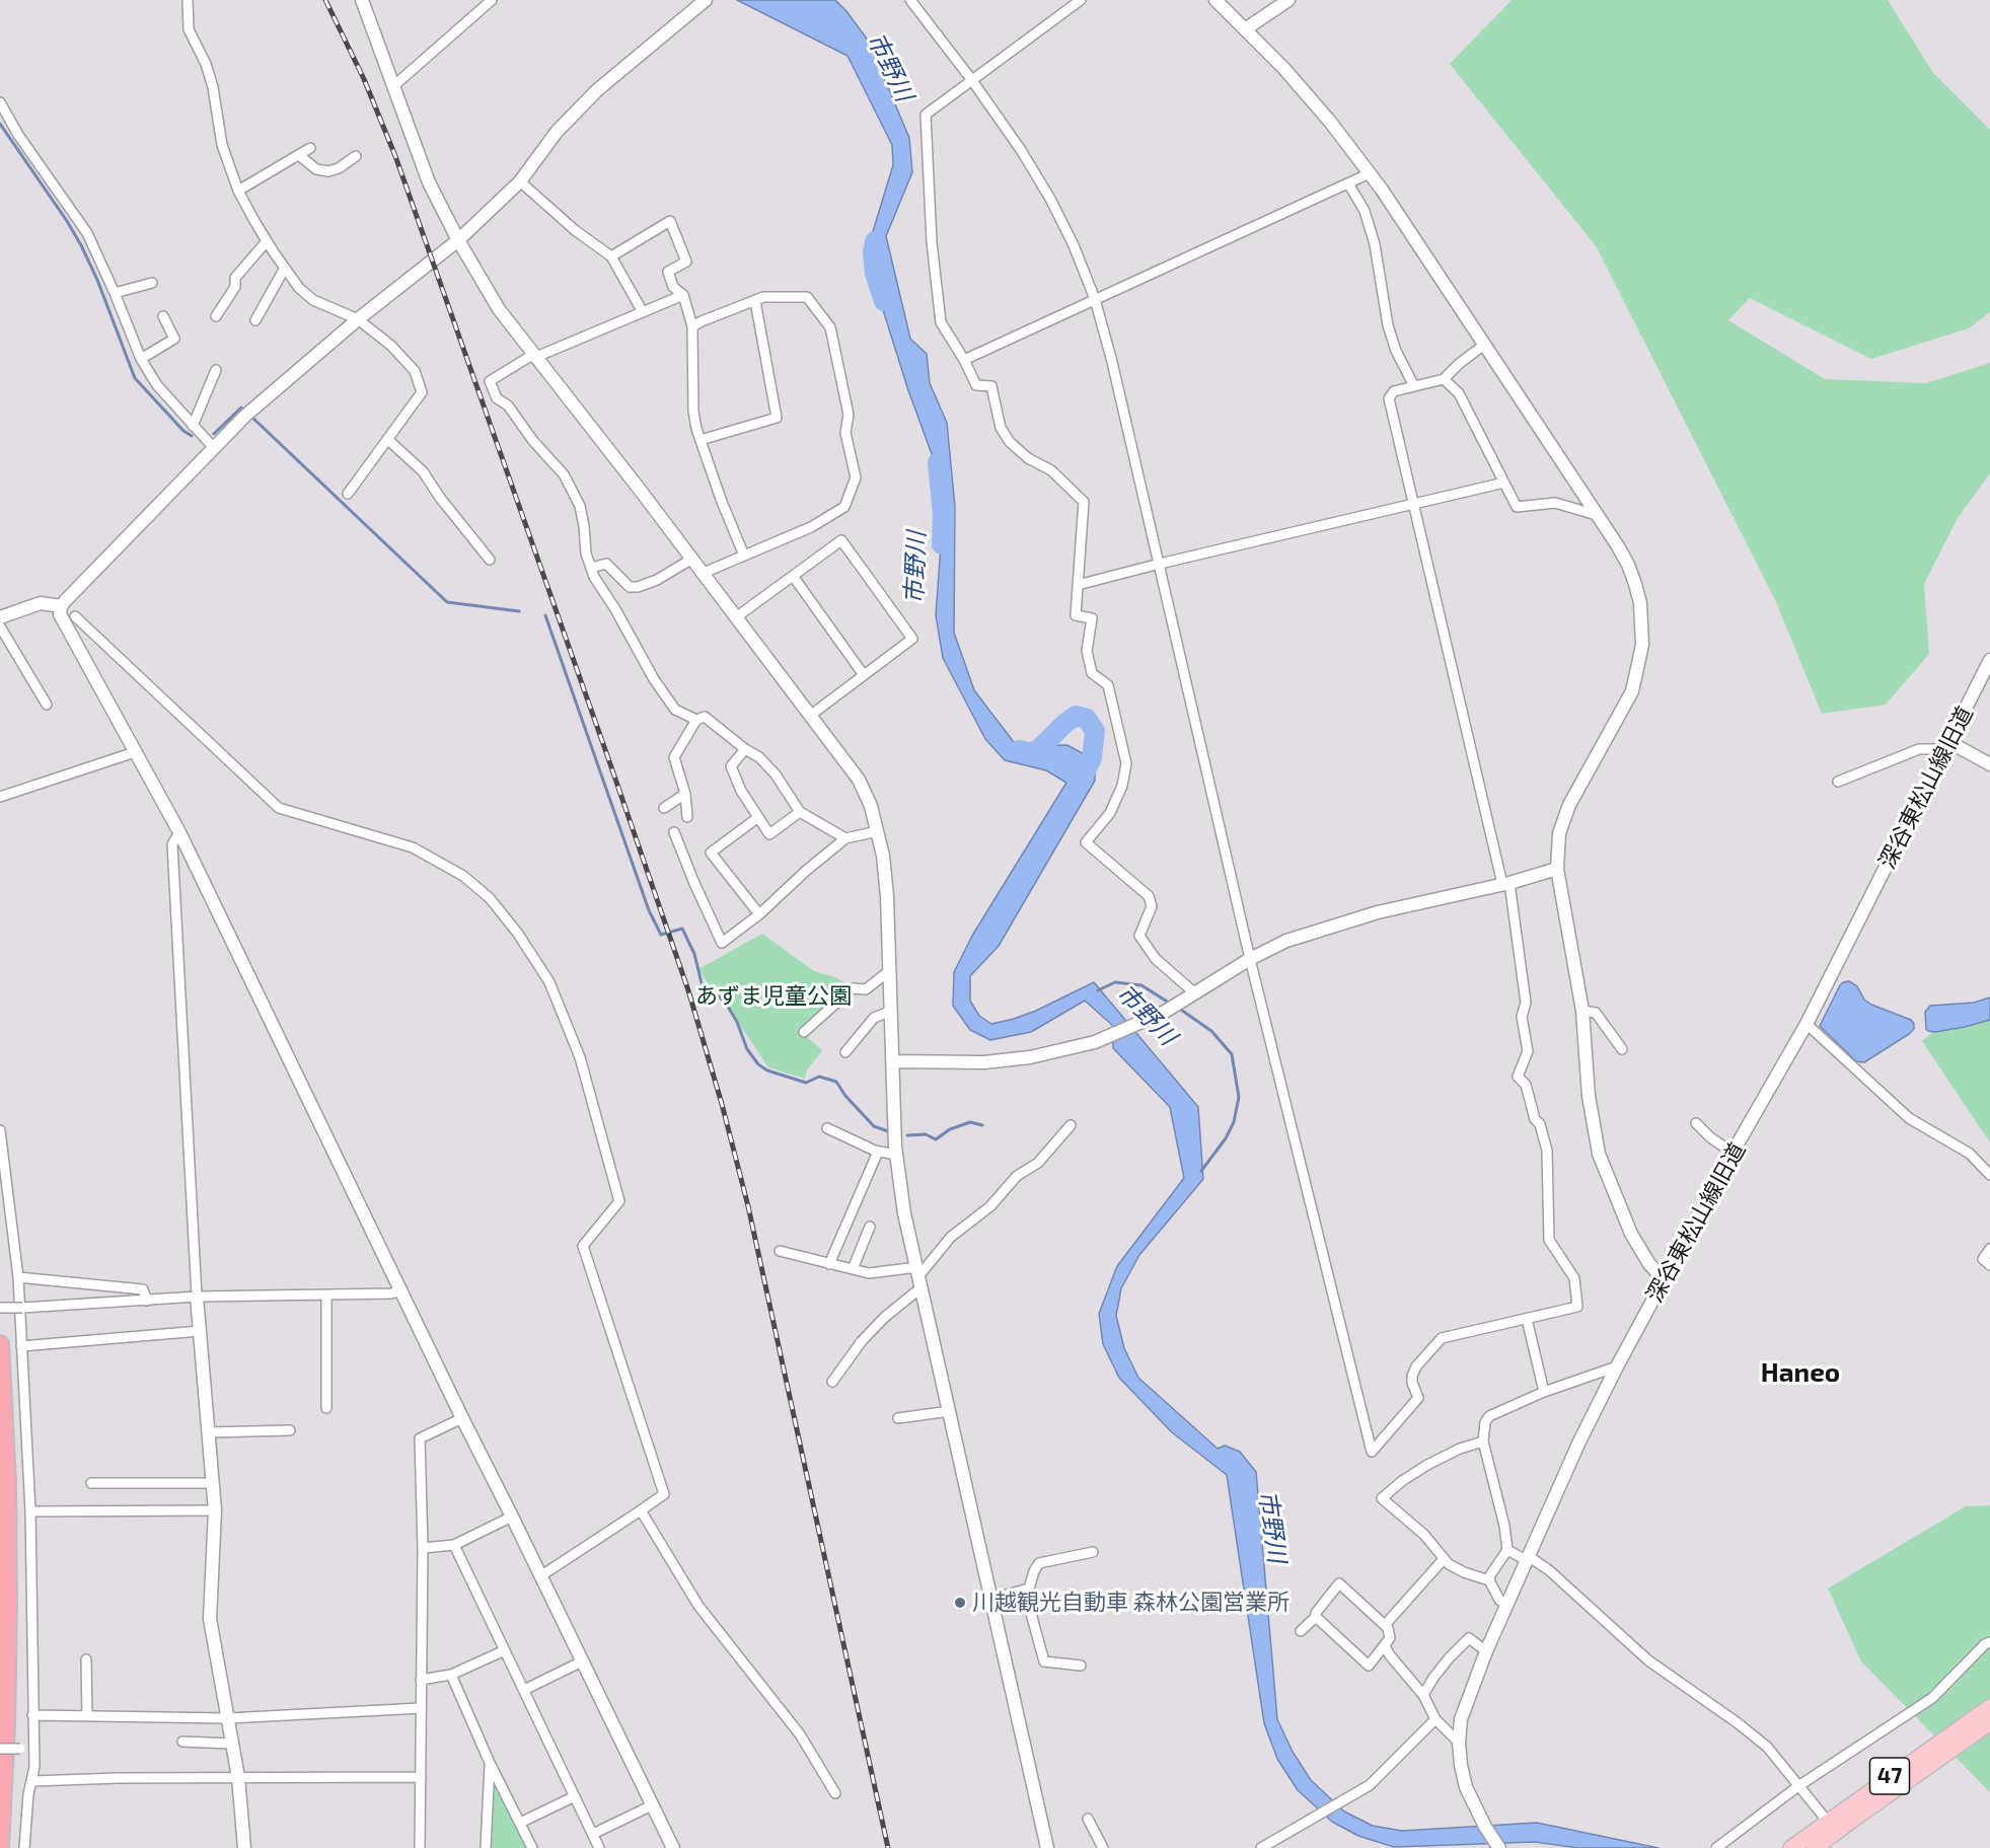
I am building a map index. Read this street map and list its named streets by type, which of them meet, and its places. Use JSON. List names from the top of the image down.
{
  "streets": {
    "main road": ["47"],
    "street": ["深谷東松山線旧道"]
  },
  "districts": ["Haneo"],
  "water": ["市野川"],
  "parks": ["あずま児童公園"],
  "places": ["川越観光自動車 森林公園営業所"]
}
